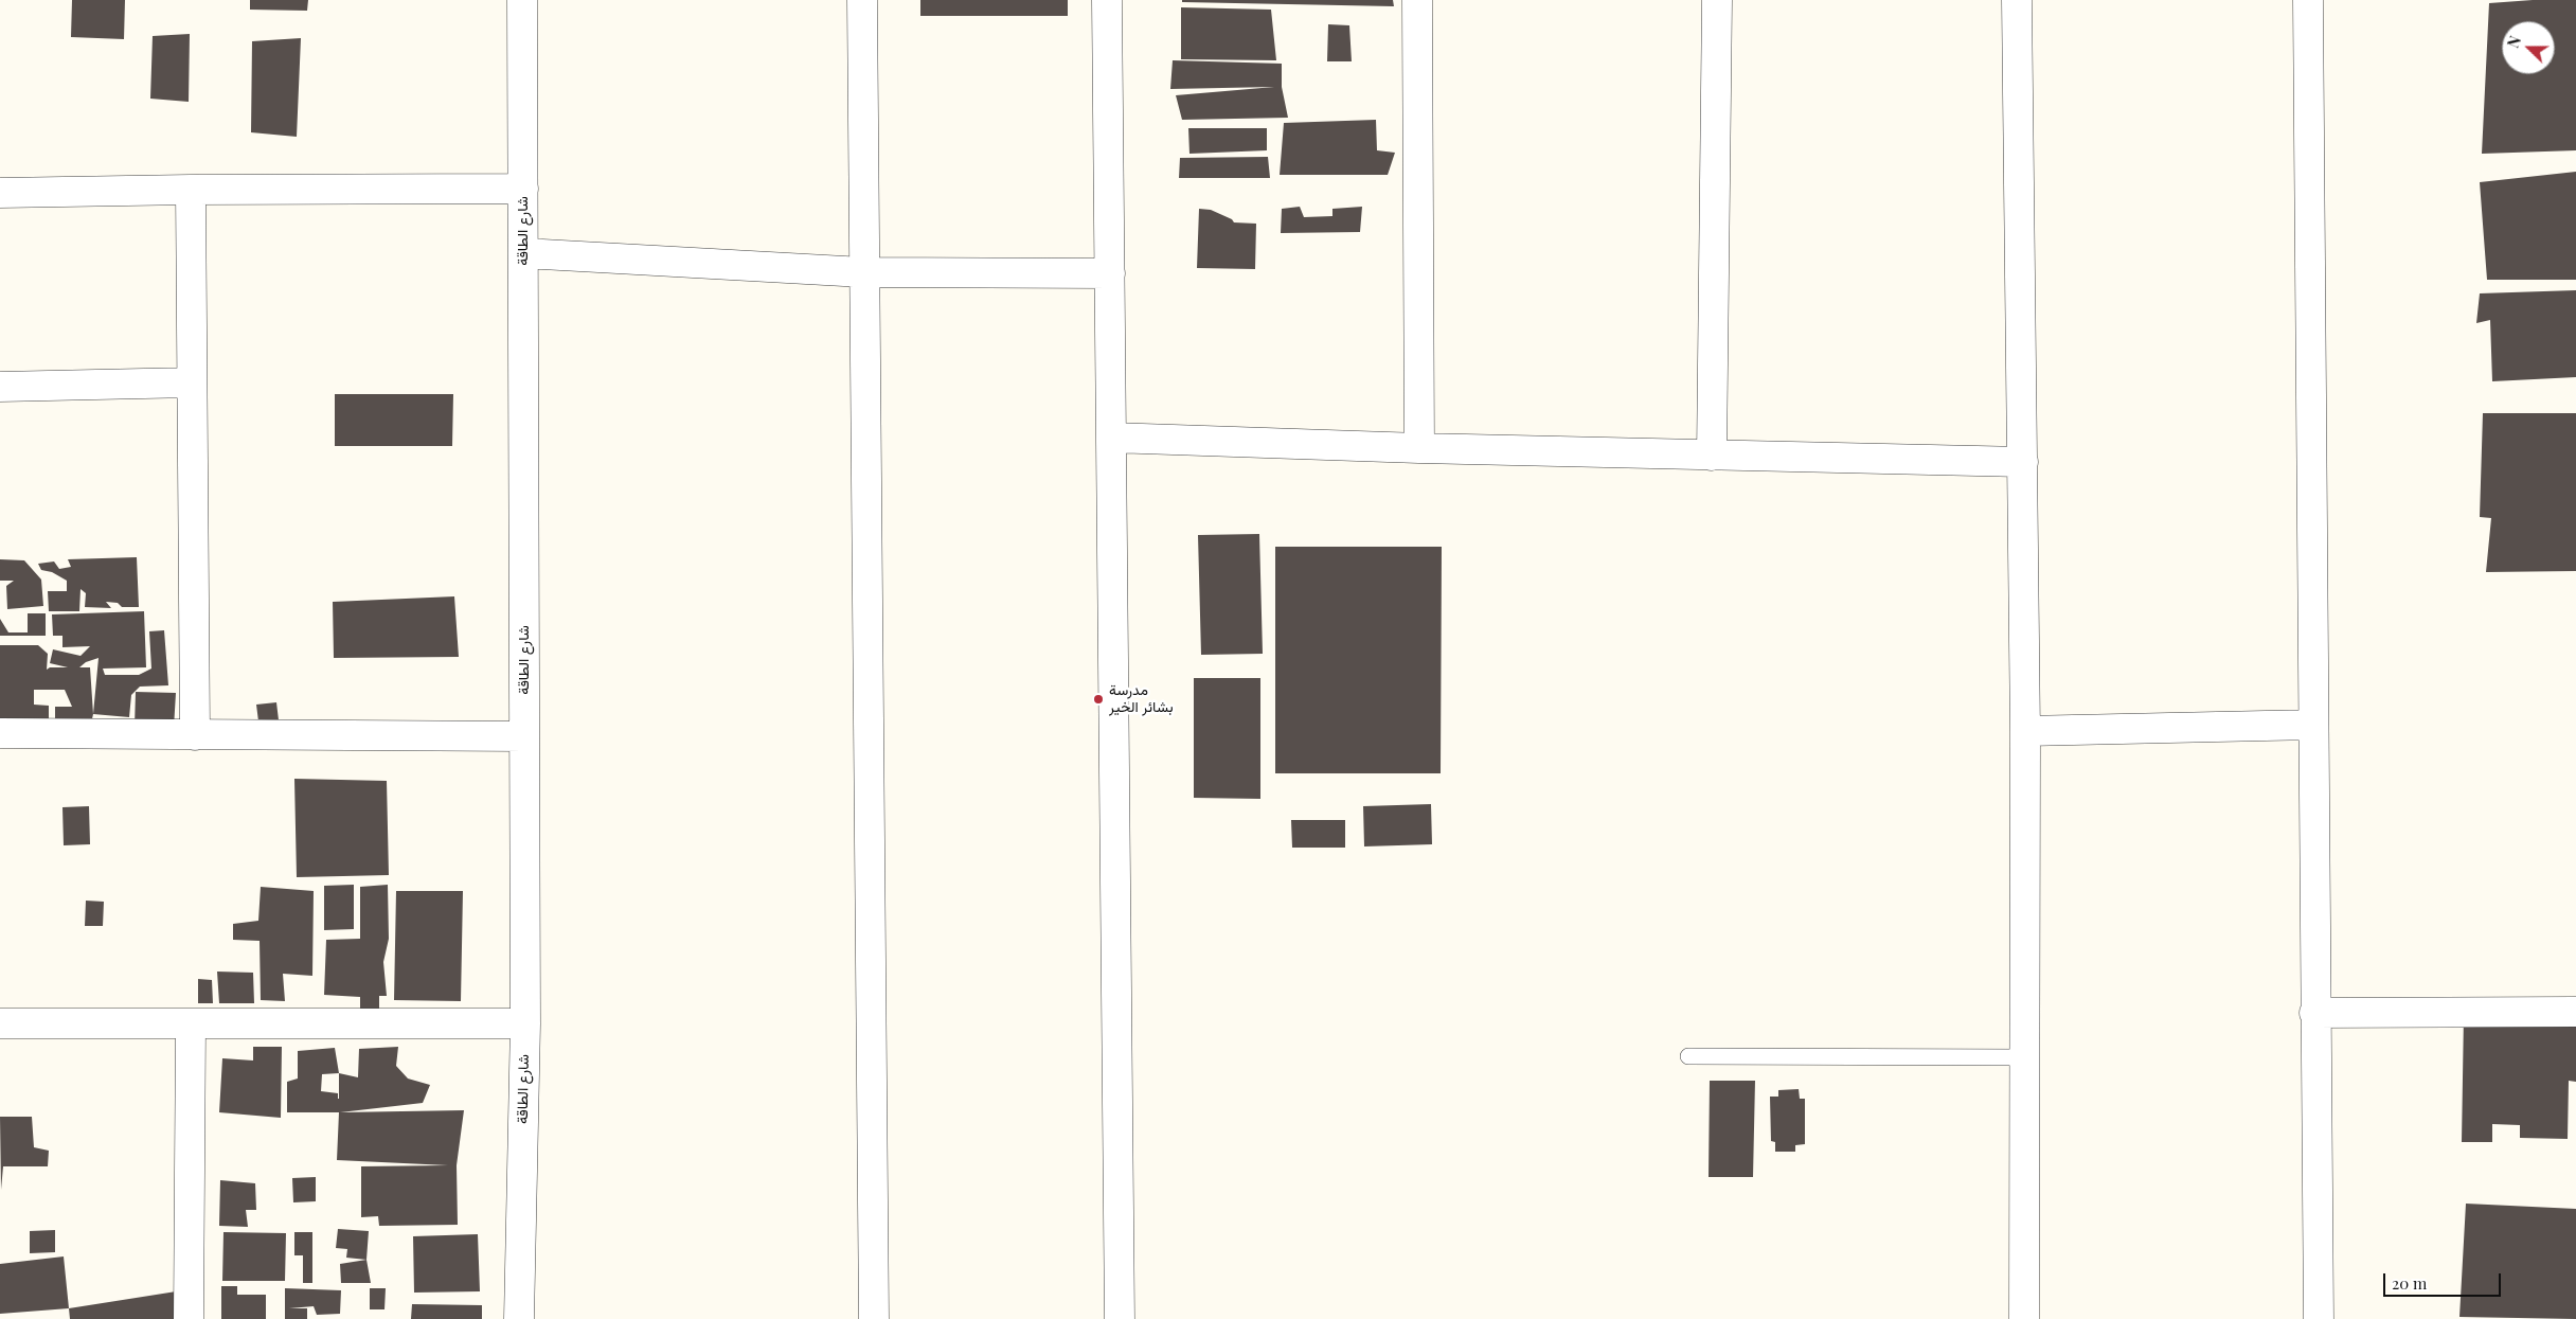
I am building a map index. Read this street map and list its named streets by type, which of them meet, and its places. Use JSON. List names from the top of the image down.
{
  "streets": {
    "street": ["شارع الطاقة"]
  },
  "places": ["مدرسة بشائر الخير"],
  "scale_bar": "20 m",
  "north": "left"
}
